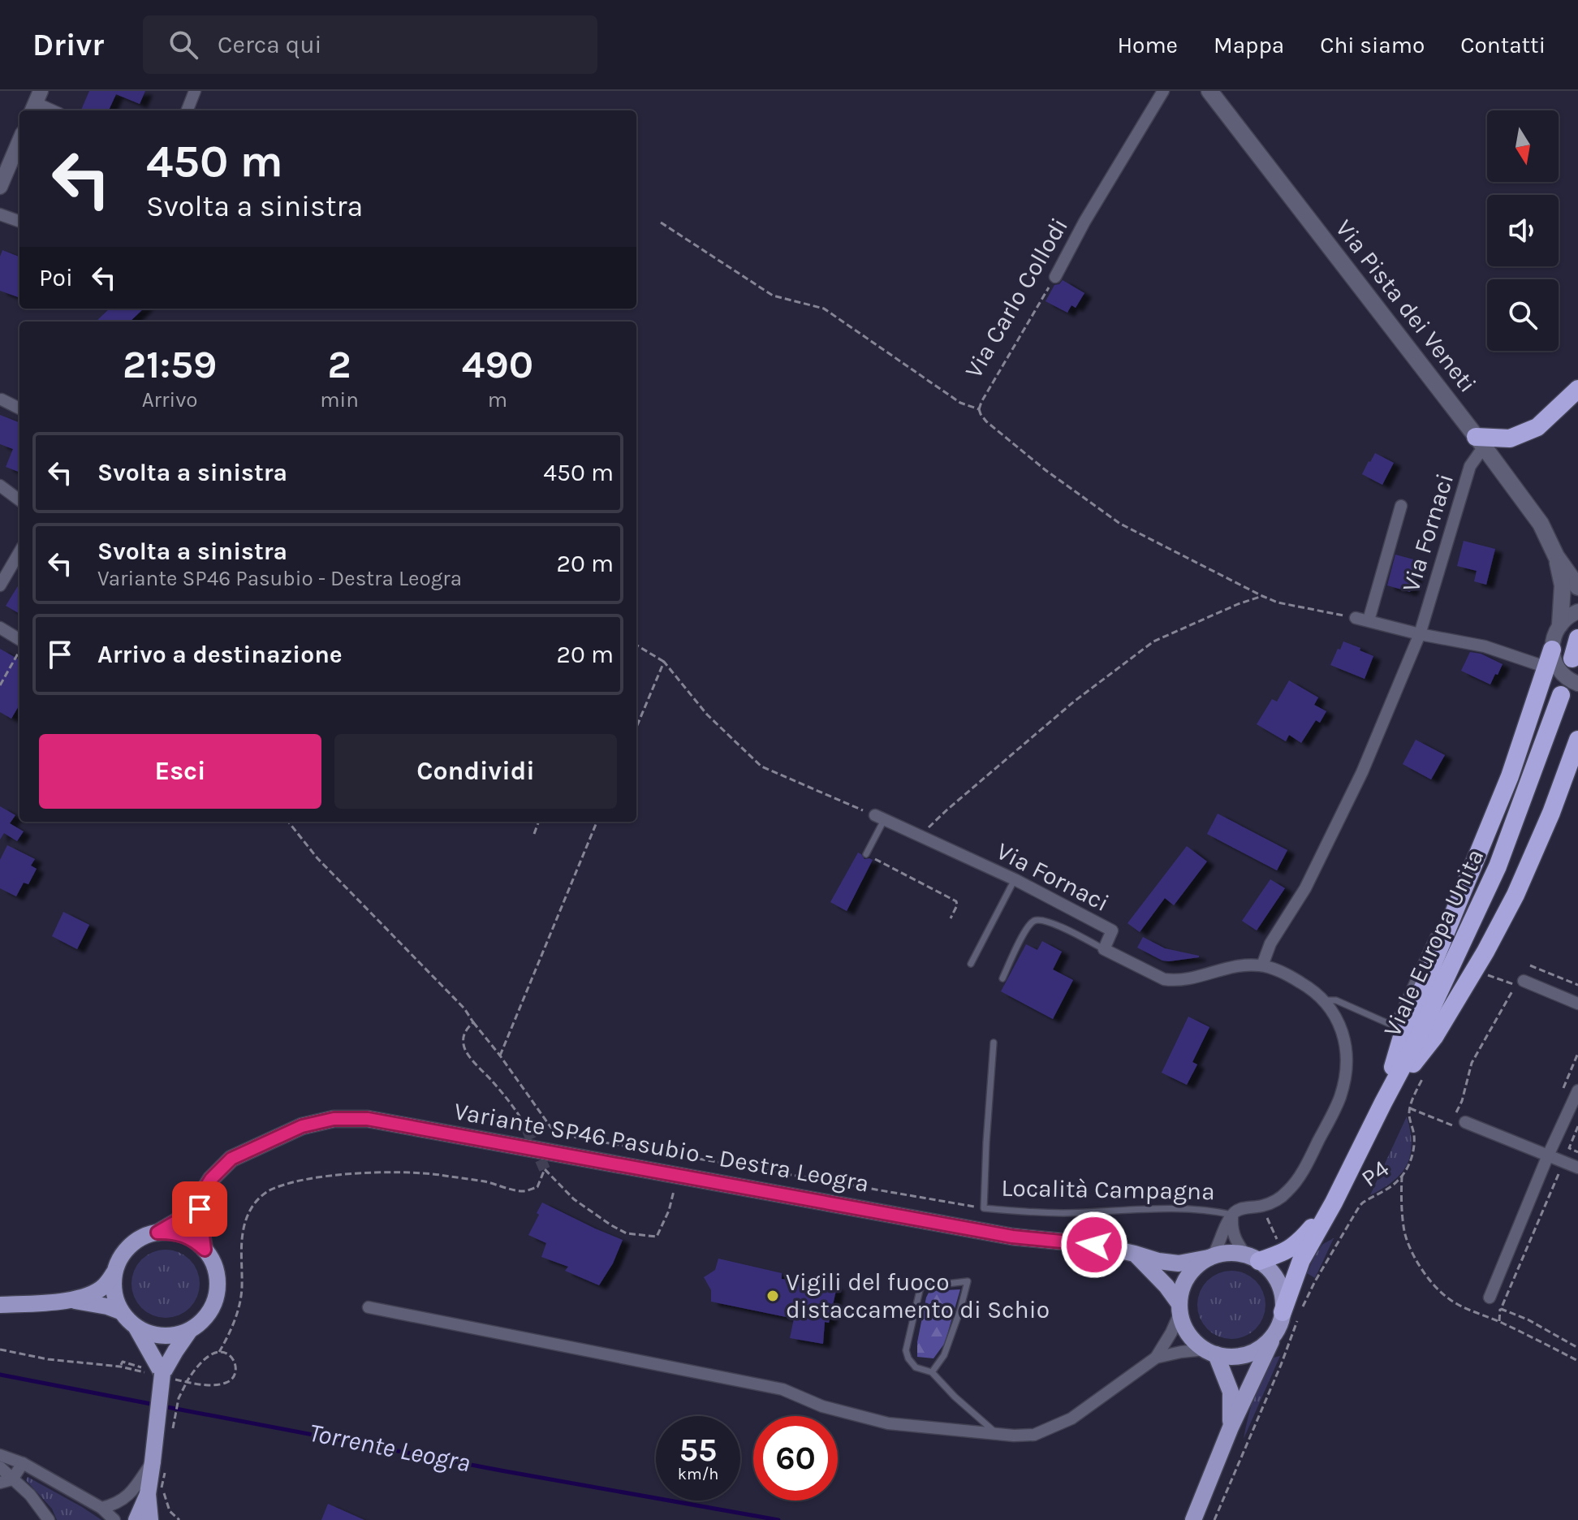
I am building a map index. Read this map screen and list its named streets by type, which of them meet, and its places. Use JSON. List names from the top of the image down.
{
  "streets": {
    "highway": ["Viale Europa Unita"],
    "main road": ["Via Pista dei Veneti", "Variante SP46 Pasubio - Destra Leogra"],
    "street": ["Via Carlo Collodi", "Via Fornaci", "Località Campagna"],
    "path": ["P4"]
  },
  "crossings": [
    ["Via Pista dei Veneti", "Via Fornaci"],
    ["Via Fornaci", "Località Campagna"],
    ["Variante SP46 Pasubio - Destra Leogra", "Località Campagna"]
  ],
  "water": ["Torrente Leogra"],
  "places": ["Vigili del fuoco distaccamento di Schio"],
  "north": "bottom",
  "page": {
    "header": "Drivr",
    "search": "Cerca qui",
    "nav": [
      "Home",
      "Mappa",
      "Chi siamo",
      "Contatti"
    ],
    "turn": ["450 m", "Svolta a sinistra"],
    "then": "Poi",
    "eta": [
      "21:59",
      "Arrivo",
      "2",
      "min",
      "490",
      "m"
    ],
    "list": [
      {
        "name": "Svolta a sinistra",
        "value": "450 m"
      },
      {
        "name": "Svolta a sinistra",
        "note": "Variante SP46 Pasubio - Destra Leogra",
        "value": "20 m"
      },
      {
        "name": "Arrivo a destinazione",
        "value": "20 m"
      }
    ],
    "buttons": ["Esci", "Condividi"],
    "speed": "55 km/h",
    "limit": "60"
  }
}
